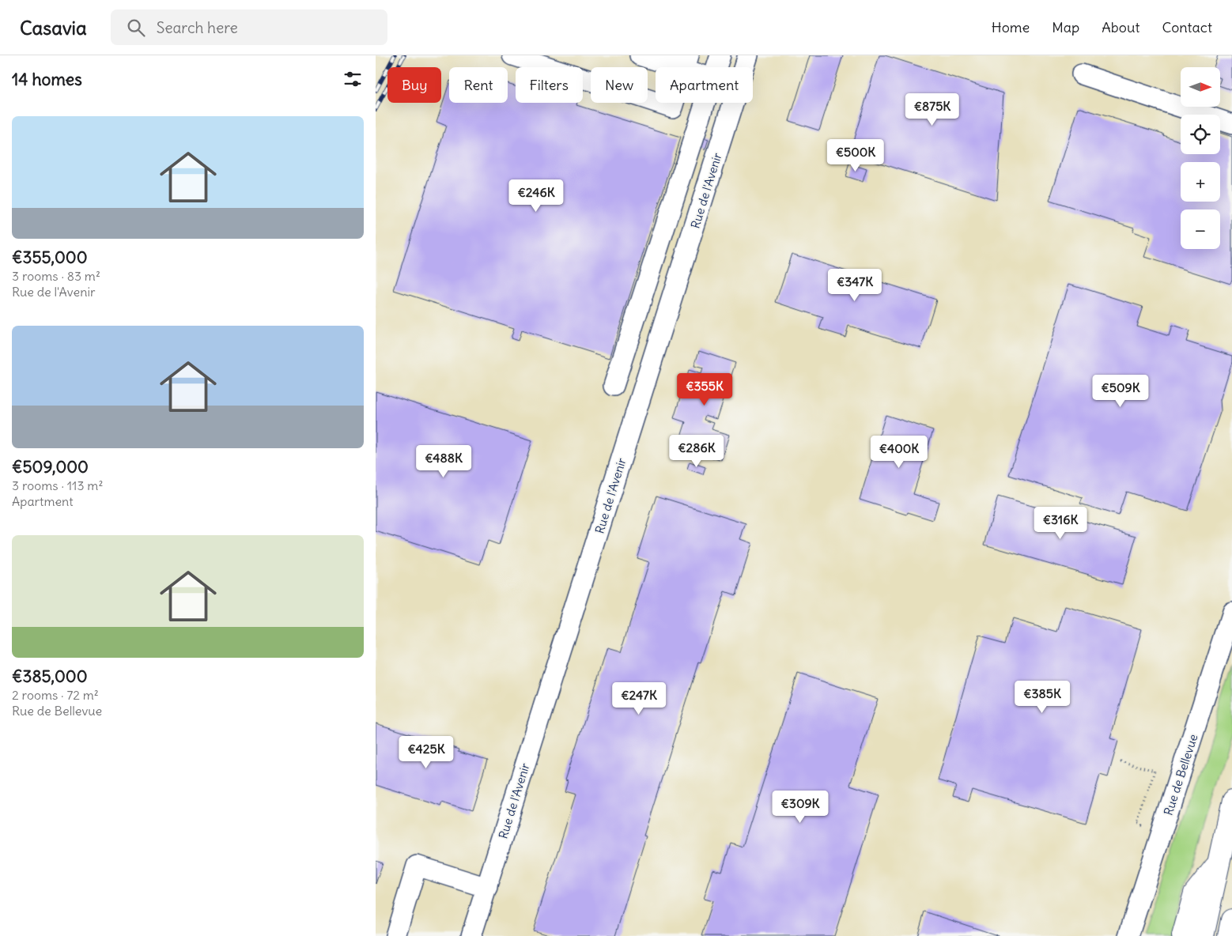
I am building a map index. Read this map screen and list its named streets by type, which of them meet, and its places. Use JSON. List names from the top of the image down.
{
  "streets": {
    "street": ["Rue de l'Avenir", "Rue de Bellevue"]
  },
  "north": "right",
  "page": {
    "header": "Casavia",
    "search": "Search here",
    "nav": [
      "Home",
      "Map",
      "About",
      "Contact"
    ],
    "heading": "14 homes",
    "map_buttons": ["+", "−"],
    "chip": [
      "Buy",
      "Rent",
      "Filters",
      "New",
      "Apartment"
    ],
    "price": [
      "€875K",
      "€500K",
      "€246K",
      "€347K",
      "€355K",
      "€509K",
      "€286K",
      "€400K",
      "€488K",
      "€316K",
      "€385K",
      "€247K",
      "€425K",
      "€309K"
    ],
    "list": [
      {
        "name": "€355,000",
        "note": "3 rooms · 83 m² · Rue de l'Avenir"
      },
      {
        "name": "€509,000",
        "note": "3 rooms · 113 m² · Apartment"
      },
      {
        "name": "€385,000",
        "note": "2 rooms · 72 m² · Rue de Bellevue"
      }
    ]
  }
}
